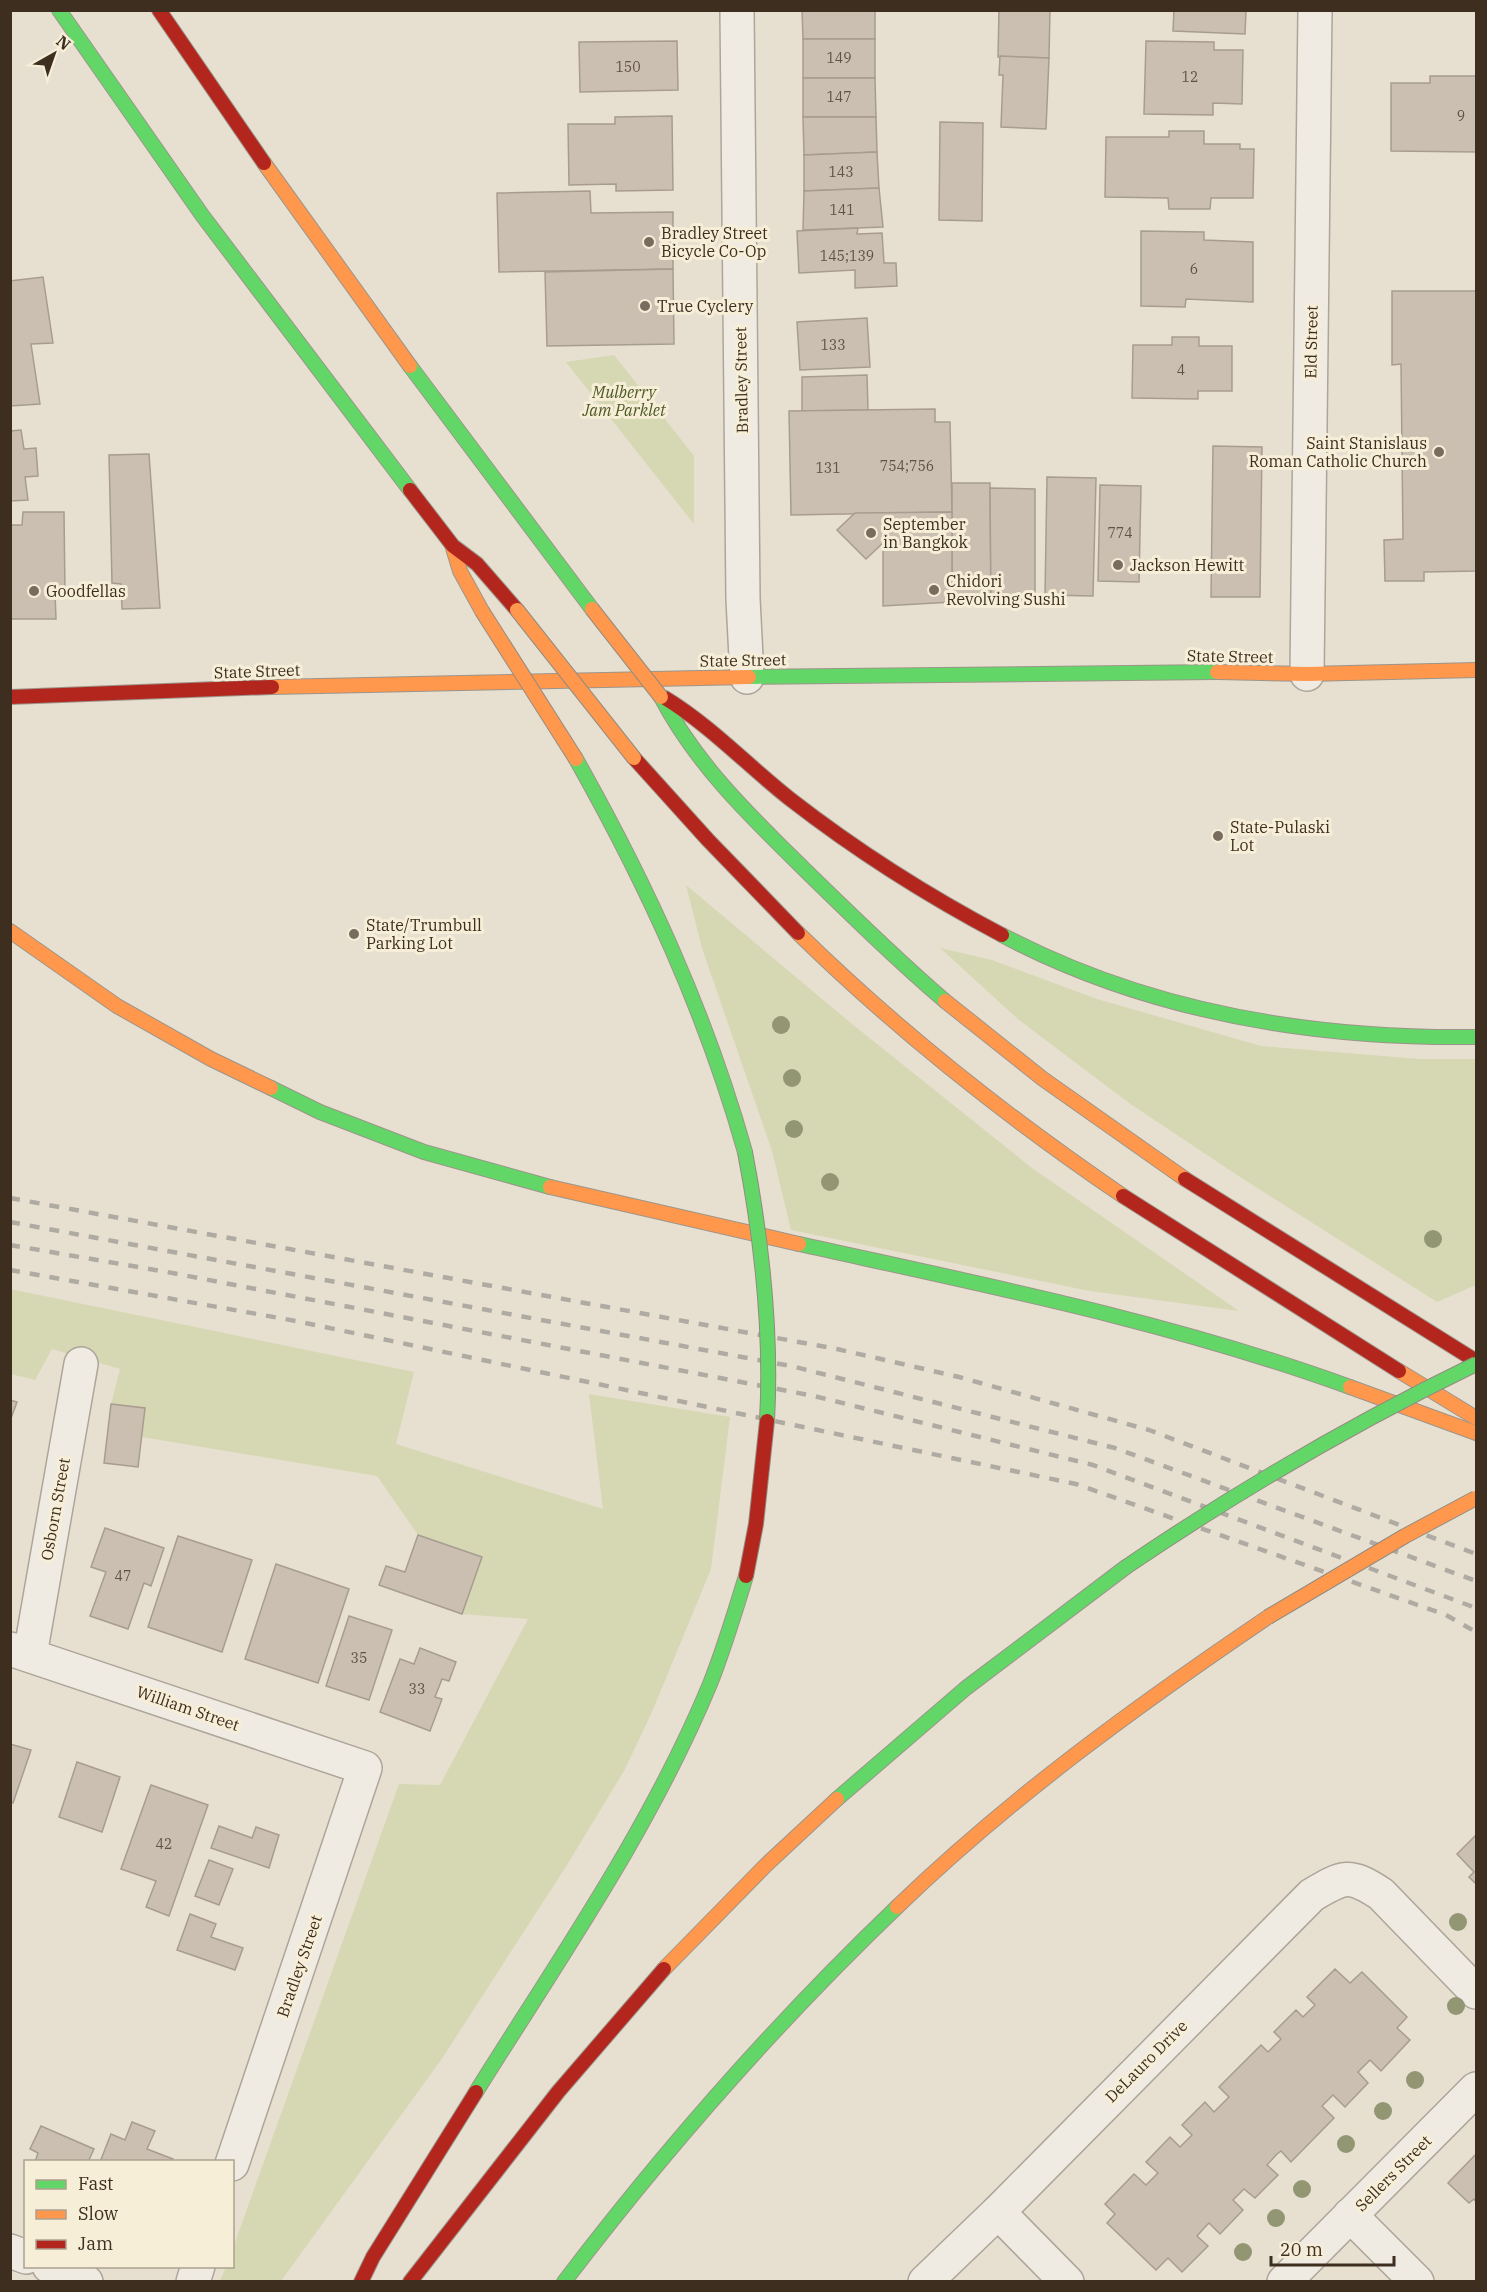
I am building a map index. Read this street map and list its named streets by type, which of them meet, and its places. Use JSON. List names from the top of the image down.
{
  "streets": {
    "main road": ["State Street"],
    "street": [
      "Eld Street",
      "Bradley Street",
      "Osborn Street",
      "William Street",
      "DeLauro Drive",
      "Sellers Street"
    ]
  },
  "crossings": [
    ["Eld Street", "State Street"],
    ["Bradley Street", "State Street"],
    ["Bradley Street", "William Street"],
    ["Osborn Street", "William Street"]
  ],
  "parks": ["Mulberry Jam Parklet"],
  "places": [
    "Bradley Street Bicycle Co-Op",
    "True Cyclery",
    "Saint Stanislaus Roman Catholic Church",
    "September in Bangkok",
    "Jackson Hewitt",
    "Chidori Revolving Sushi",
    "Goodfellas",
    "State-Pulaski Lot",
    "State/Trumbull Parking Lot"
  ],
  "house_numbers": [
    "149",
    "150",
    "12",
    "147",
    "9",
    "143",
    "141",
    "145;139",
    "6",
    "133",
    "4",
    "754;756",
    "131",
    "774",
    "47",
    "35",
    "33",
    "42"
  ],
  "legend": ["Fast", "Slow", "Jam"],
  "scale_bar": "20 m",
  "north": "top right"
}
